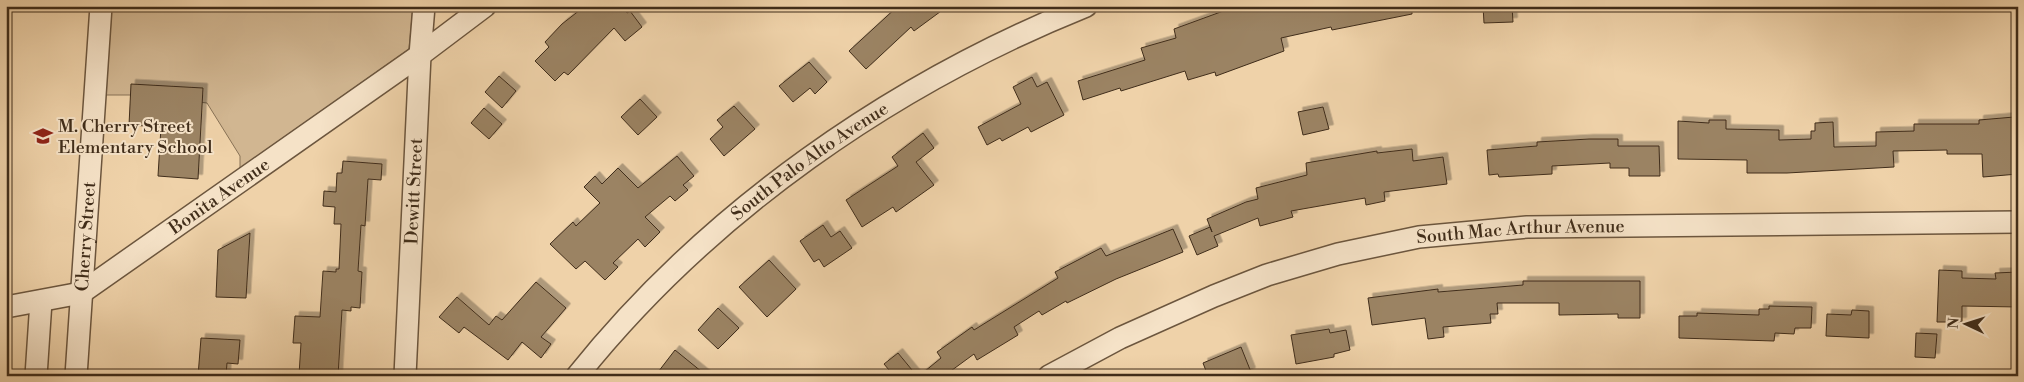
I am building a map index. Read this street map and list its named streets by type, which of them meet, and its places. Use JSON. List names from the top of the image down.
{
  "streets": {
    "street": [
      "South Palo Alto Avenue",
      "Dewitt Street",
      "Bonita Avenue",
      "South Mac Arthur Avenue",
      "Cherry Street"
    ]
  },
  "crossings": [
    ["Dewitt Street", "Bonita Avenue"],
    ["Bonita Avenue", "Cherry Street"]
  ],
  "places": {
    "school or university": ["M. Cherry Street Elementary School"]
  },
  "north": "left"
}
